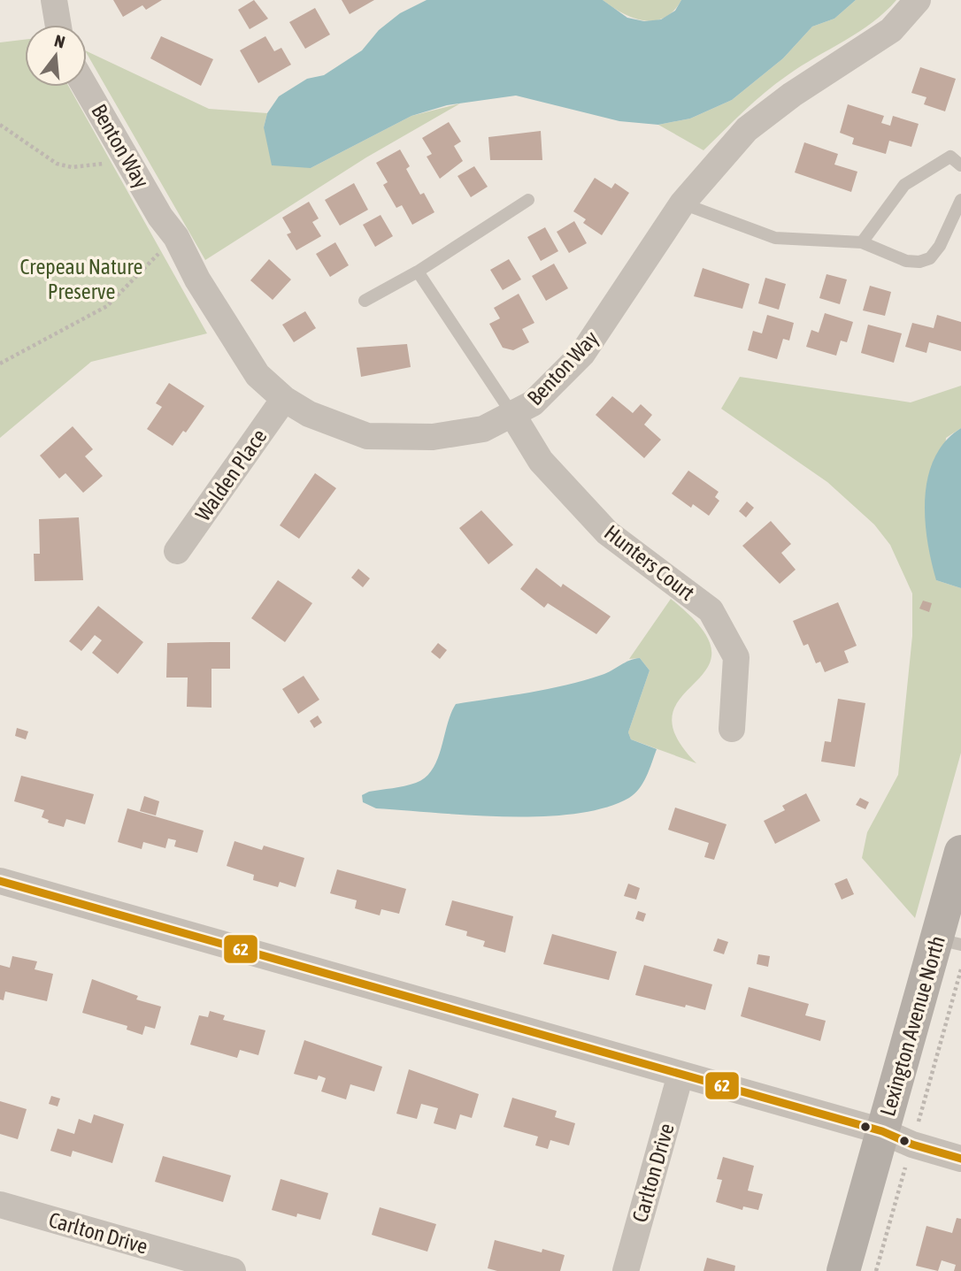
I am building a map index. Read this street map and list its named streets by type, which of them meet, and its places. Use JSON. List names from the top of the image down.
{
  "streets": {
    "main road": ["Lexington Avenue North"],
    "street": [
      "Benton Way",
      "Walden Place",
      "Hunters Court",
      "Carlton Drive"
    ]
  },
  "crossings": [
    ["Benton Way", "Walden Place"],
    ["Benton Way", "Hunters Court"]
  ],
  "parks": ["Crepeau Nature Preserve"],
  "lines": ["transit line 62"],
  "north": "top"
}
